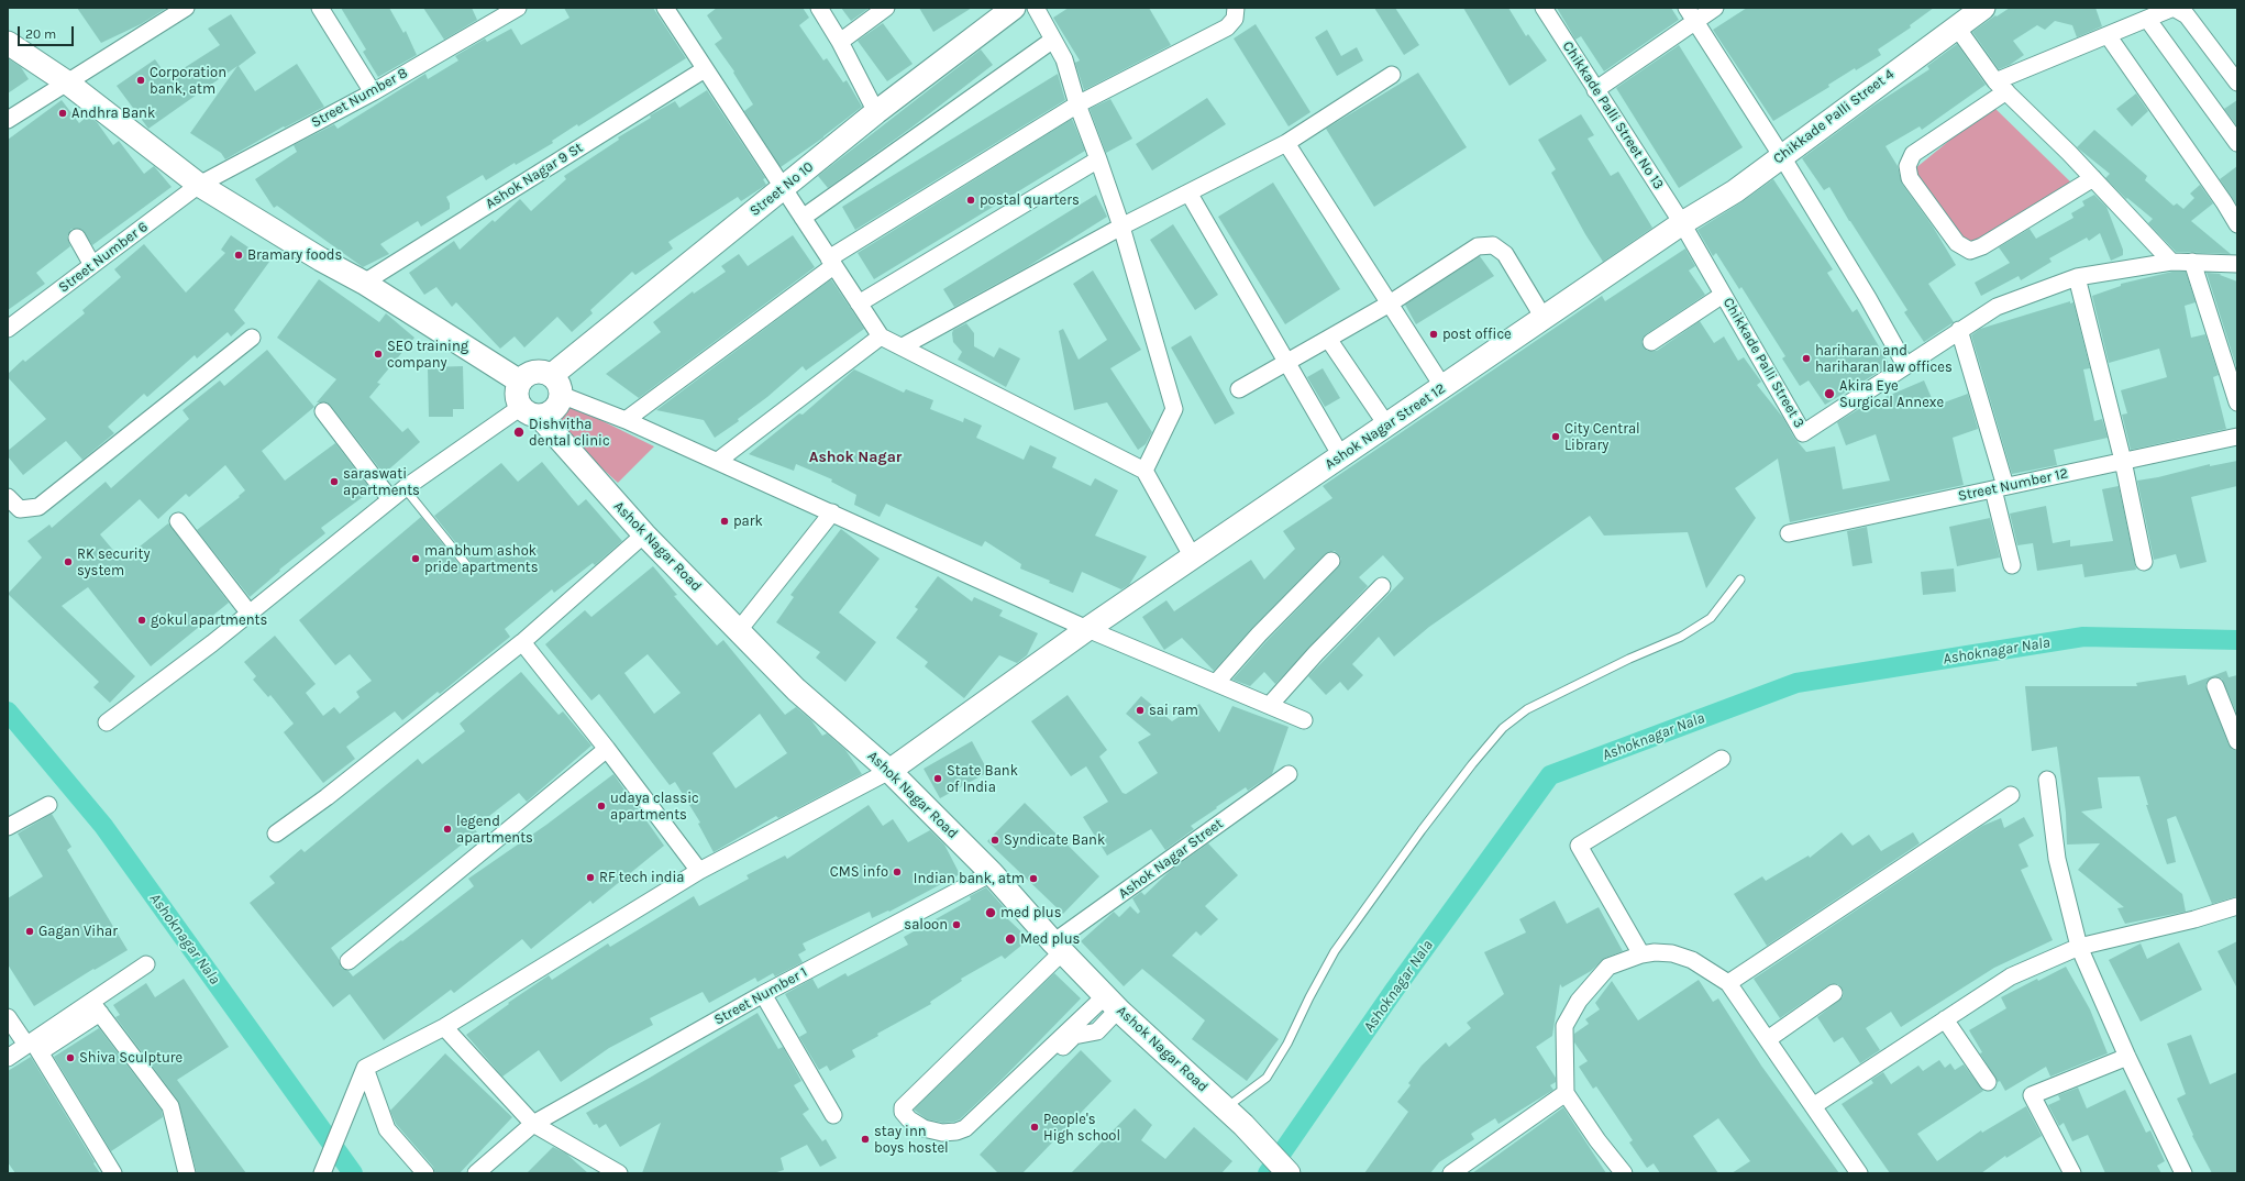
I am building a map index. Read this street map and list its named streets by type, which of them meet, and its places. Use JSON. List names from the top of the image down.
{
  "streets": {
    "street": [
      "Street Number 8",
      "Chikkade Palli Street No 13",
      "Chikkade Palli Street 4",
      "Ashok Nagar 9 St",
      "Street No 10",
      "Street Number 6",
      "Chikkade Palli Street 3",
      "Ashok Nagar Street 12",
      "Street Number 12",
      "Ashok Nagar Road",
      "Ashok Nagar Street",
      "Street Number 1"
    ]
  },
  "crossings": [
    ["Street Number 8", "Street Number 6"],
    ["Chikkade Palli Street No 13", "Chikkade Palli Street 4"],
    ["Chikkade Palli Street No 13", "Chikkade Palli Street 3"],
    ["Chikkade Palli Street No 13", "Ashok Nagar Street 12"],
    ["Chikkade Palli Street 4", "Chikkade Palli Street 3"],
    ["Chikkade Palli Street 4", "Ashok Nagar Street 12"],
    ["Street No 10", "Ashok Nagar Road"],
    ["Chikkade Palli Street 3", "Ashok Nagar Street 12"],
    ["Ashok Nagar Street 12", "Ashok Nagar Road"],
    ["Ashok Nagar Road", "Ashok Nagar Street"],
    ["Ashok Nagar Road", "Street Number 1"]
  ],
  "districts": ["Ashok Nagar"],
  "water": ["Ashoknagar Nala"],
  "places": [
    "Corporation bank, atm",
    "Andhra Bank",
    "postal quarters",
    "Bramary foods",
    "post office",
    "SEO training company",
    "hariharan and hariharan law offices",
    "Akira Eye Surgical Annexe",
    "Dishvitha dental clinic",
    "City Central Library",
    "saraswati apartments",
    "park",
    "manbhum ashok pride apartments",
    "RK security system",
    "gokul apartments",
    "sai ram",
    "State Bank of India",
    "udaya classic apartments",
    "legend apartments",
    "Syndicate Bank",
    "CMS info",
    "RF tech india",
    "Indian bank, atm",
    "med plus",
    "saloon",
    "Gagan Vihar",
    "Med plus",
    "Shiva Sculpture",
    "People's High school",
    "stay inn boys hostel"
  ],
  "scale_bar": "20 m"
}
